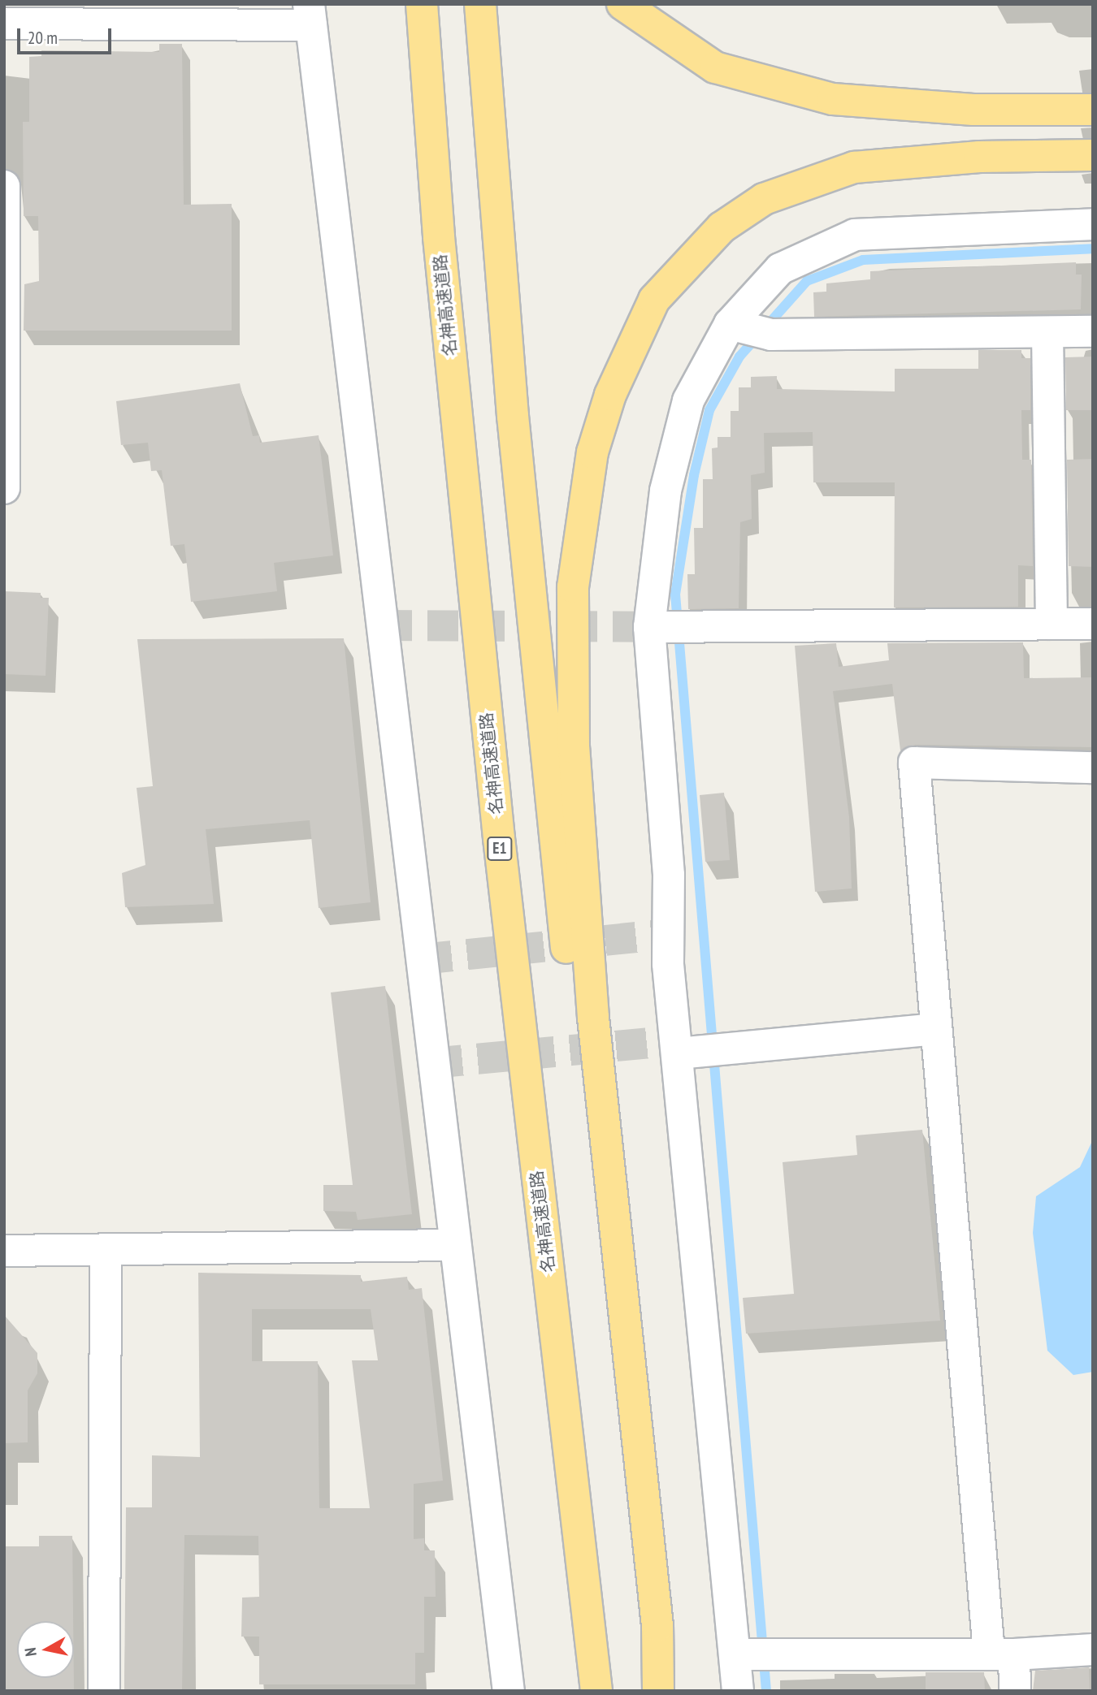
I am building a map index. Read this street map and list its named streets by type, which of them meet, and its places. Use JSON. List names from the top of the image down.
{
  "streets": {
    "highway": ["名神高速道路", "E1"]
  },
  "scale_bar": "20 m",
  "north": "left"
}
